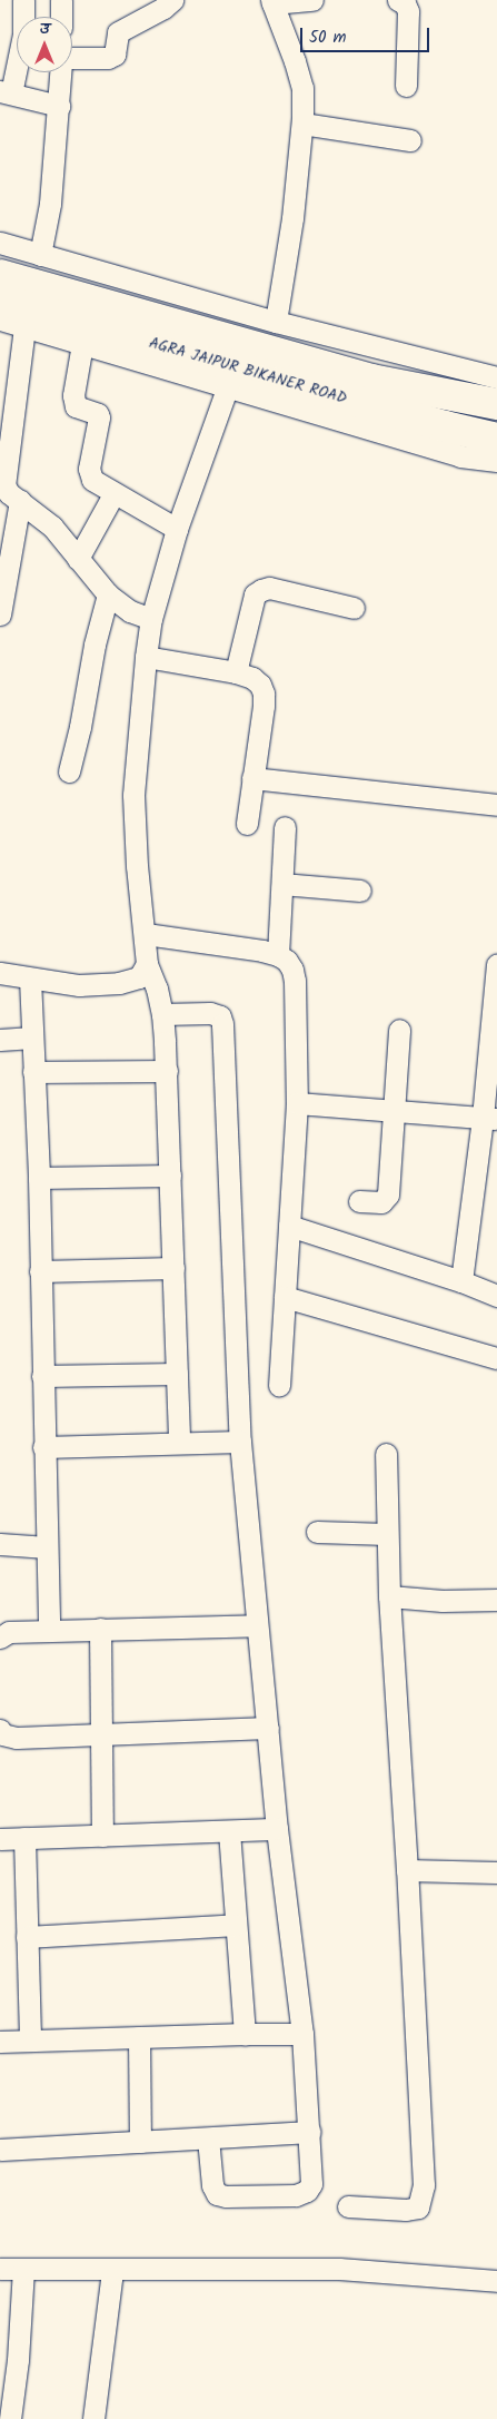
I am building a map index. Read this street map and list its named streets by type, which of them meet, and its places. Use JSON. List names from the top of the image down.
{
  "streets": {
    "highway": ["AGRA JAIPUR BIKANER ROAD"]
  },
  "scale_bar": "50 m",
  "north": "top"
}
